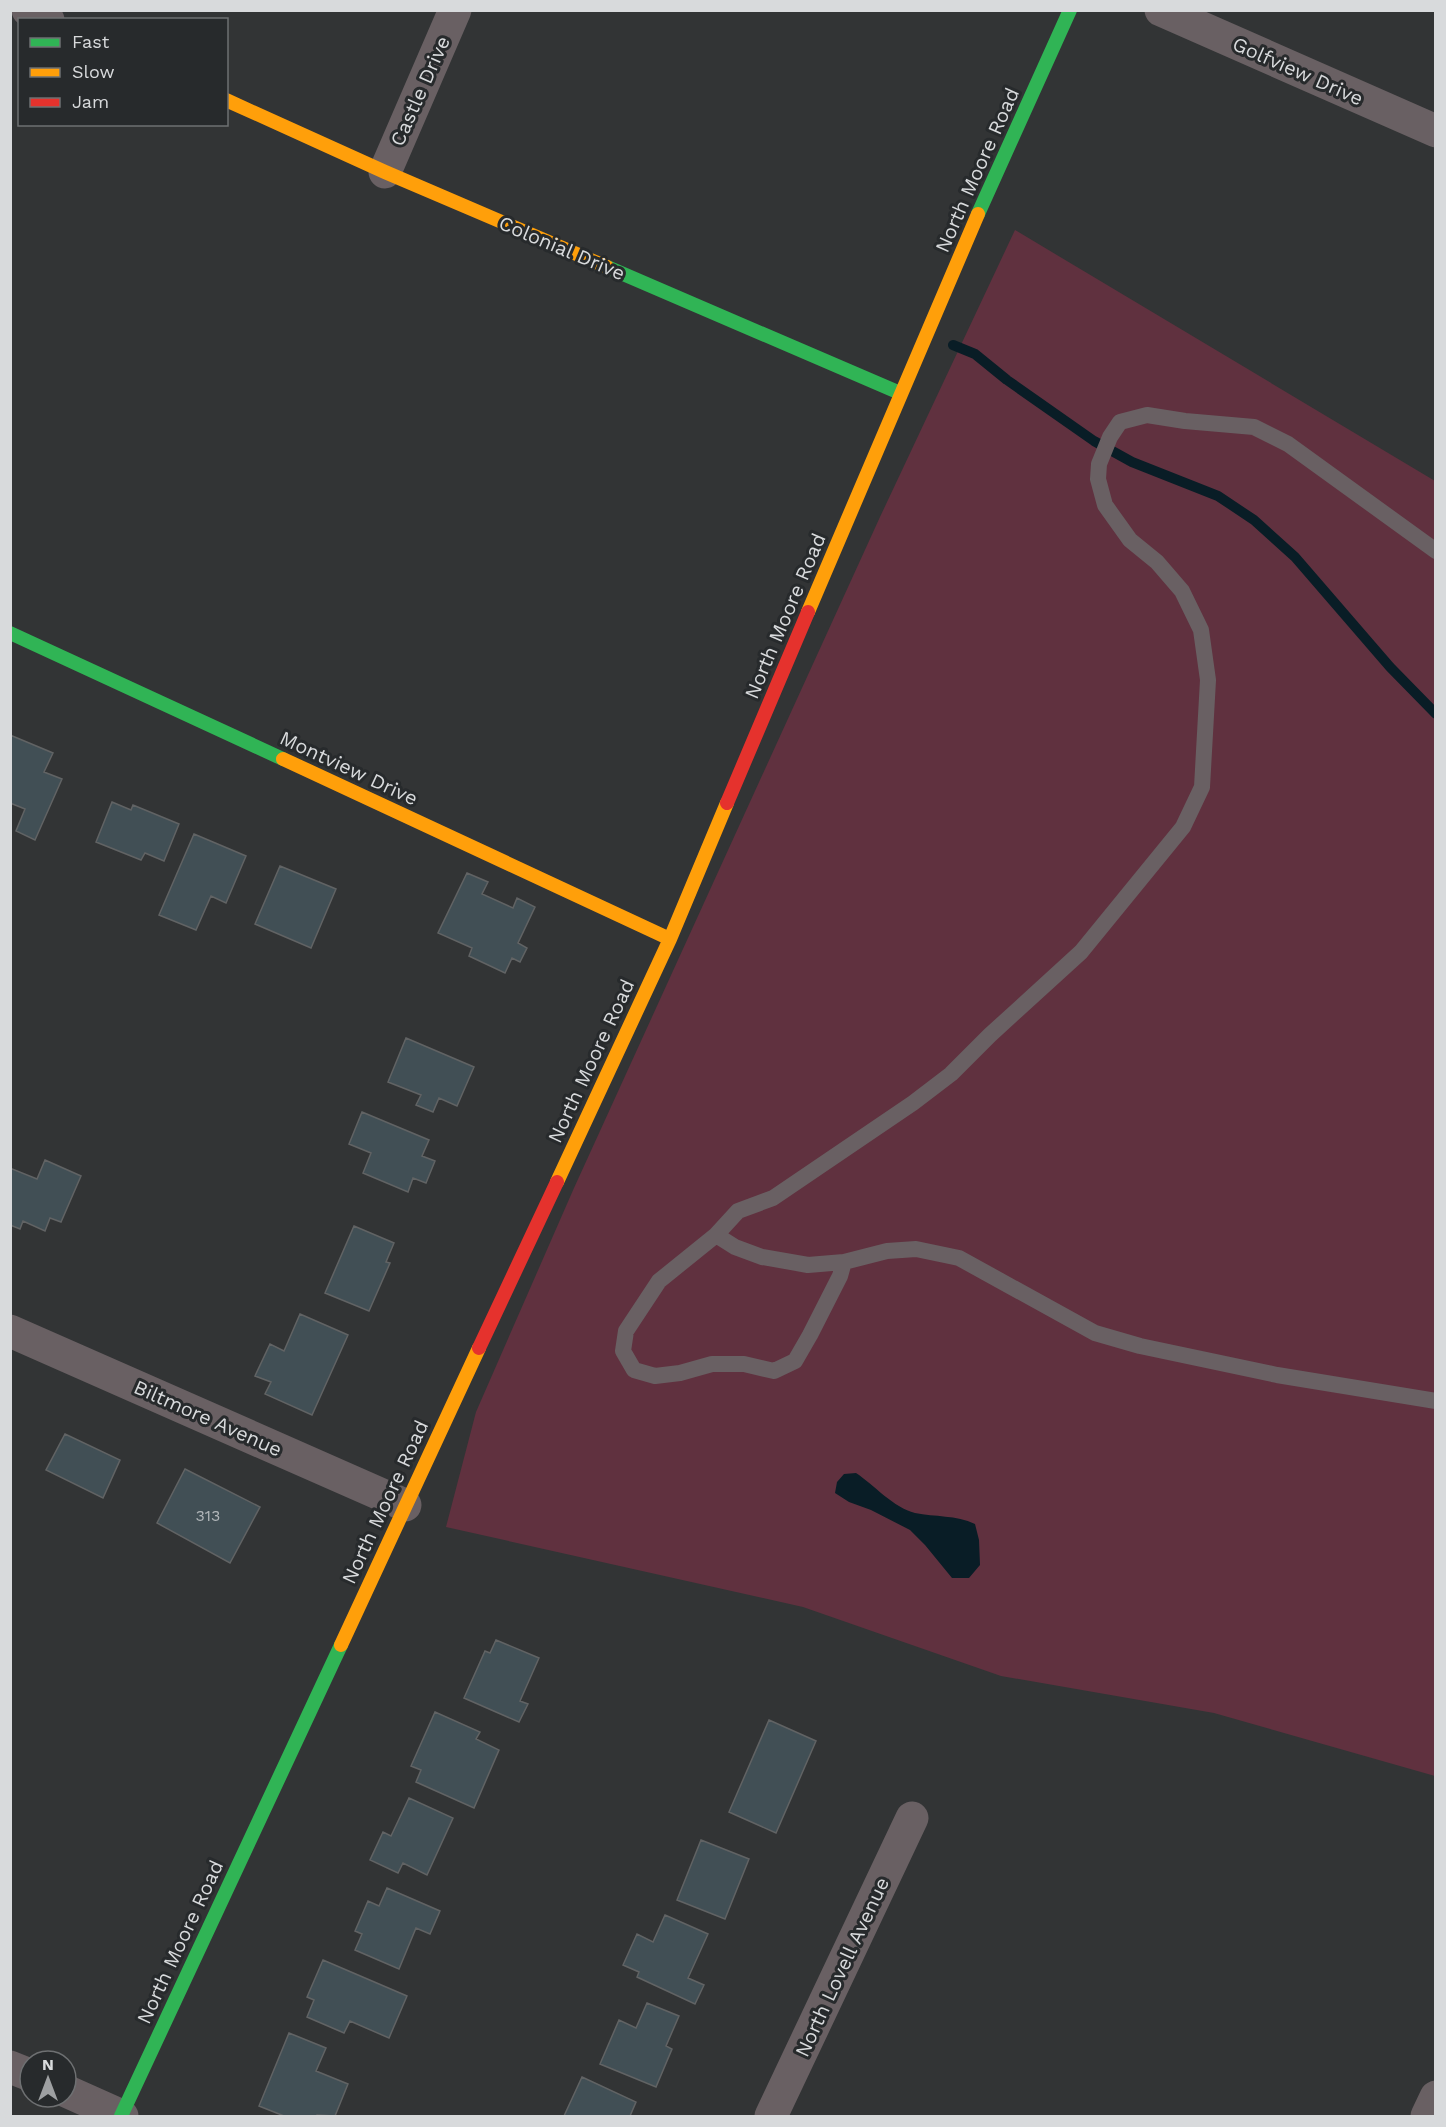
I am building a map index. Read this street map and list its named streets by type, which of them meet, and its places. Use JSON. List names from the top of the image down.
{
  "streets": {
    "main road": ["North Moore Road", "Colonial Drive", "Montview Drive"],
    "street": [
      "Golfview Drive",
      "Castle Drive",
      "Biltmore Avenue",
      "North Lovell Avenue"
    ]
  },
  "crossings": [
    ["Castle Drive", "Colonial Drive"],
    ["North Moore Road", "Colonial Drive"],
    ["North Moore Road", "Montview Drive"],
    ["North Moore Road", "Biltmore Avenue"]
  ],
  "house_numbers": ["313"],
  "legend": ["Fast", "Slow", "Jam"],
  "north": "top"
}
